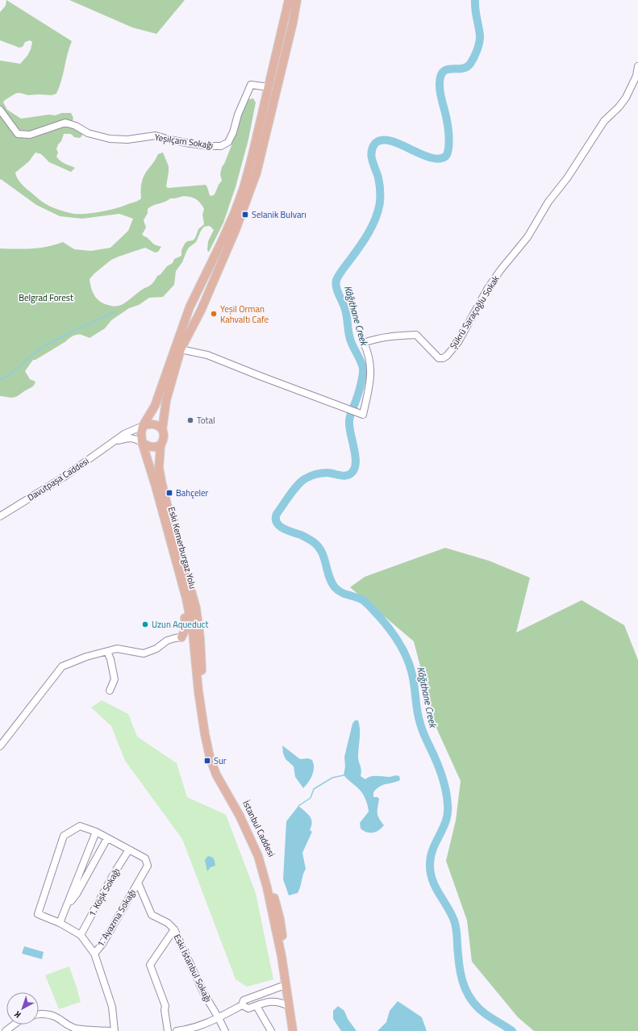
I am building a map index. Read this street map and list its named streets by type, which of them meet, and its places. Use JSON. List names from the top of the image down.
{
  "streets": {
    "main road": ["Eski Kemerburgaz Yolu", "İstanbul Caddesi"],
    "street": [
      "Yeşilçam Sokağı",
      "Şükrü Saraçoğlu Sokak",
      "Davutpaşa Caddesi",
      "1. Köşk Sokağı",
      "1. Ayazma Sokağı",
      "Eski İstanbul Sokağı"
    ]
  },
  "crossings": [
    ["Davutpaşa Caddesi", "Eski Kemerburgaz Yolu"],
    ["Eski Kemerburgaz Yolu", "İstanbul Caddesi"],
    ["1. Ayazma Sokağı", "Eski İstanbul Sokağı"]
  ],
  "water": ["Kâğıthane Creek"],
  "parks": ["Belgrad Forest"],
  "places": {
    "transit": ["Selanik Bulvarı", "Bahçeler", "Sur"],
    "other": ["Yeşil Orman Kahvaltı Cafe", "Total", "Uzun Aqueduct"]
  },
  "north": "bottom left"
}
